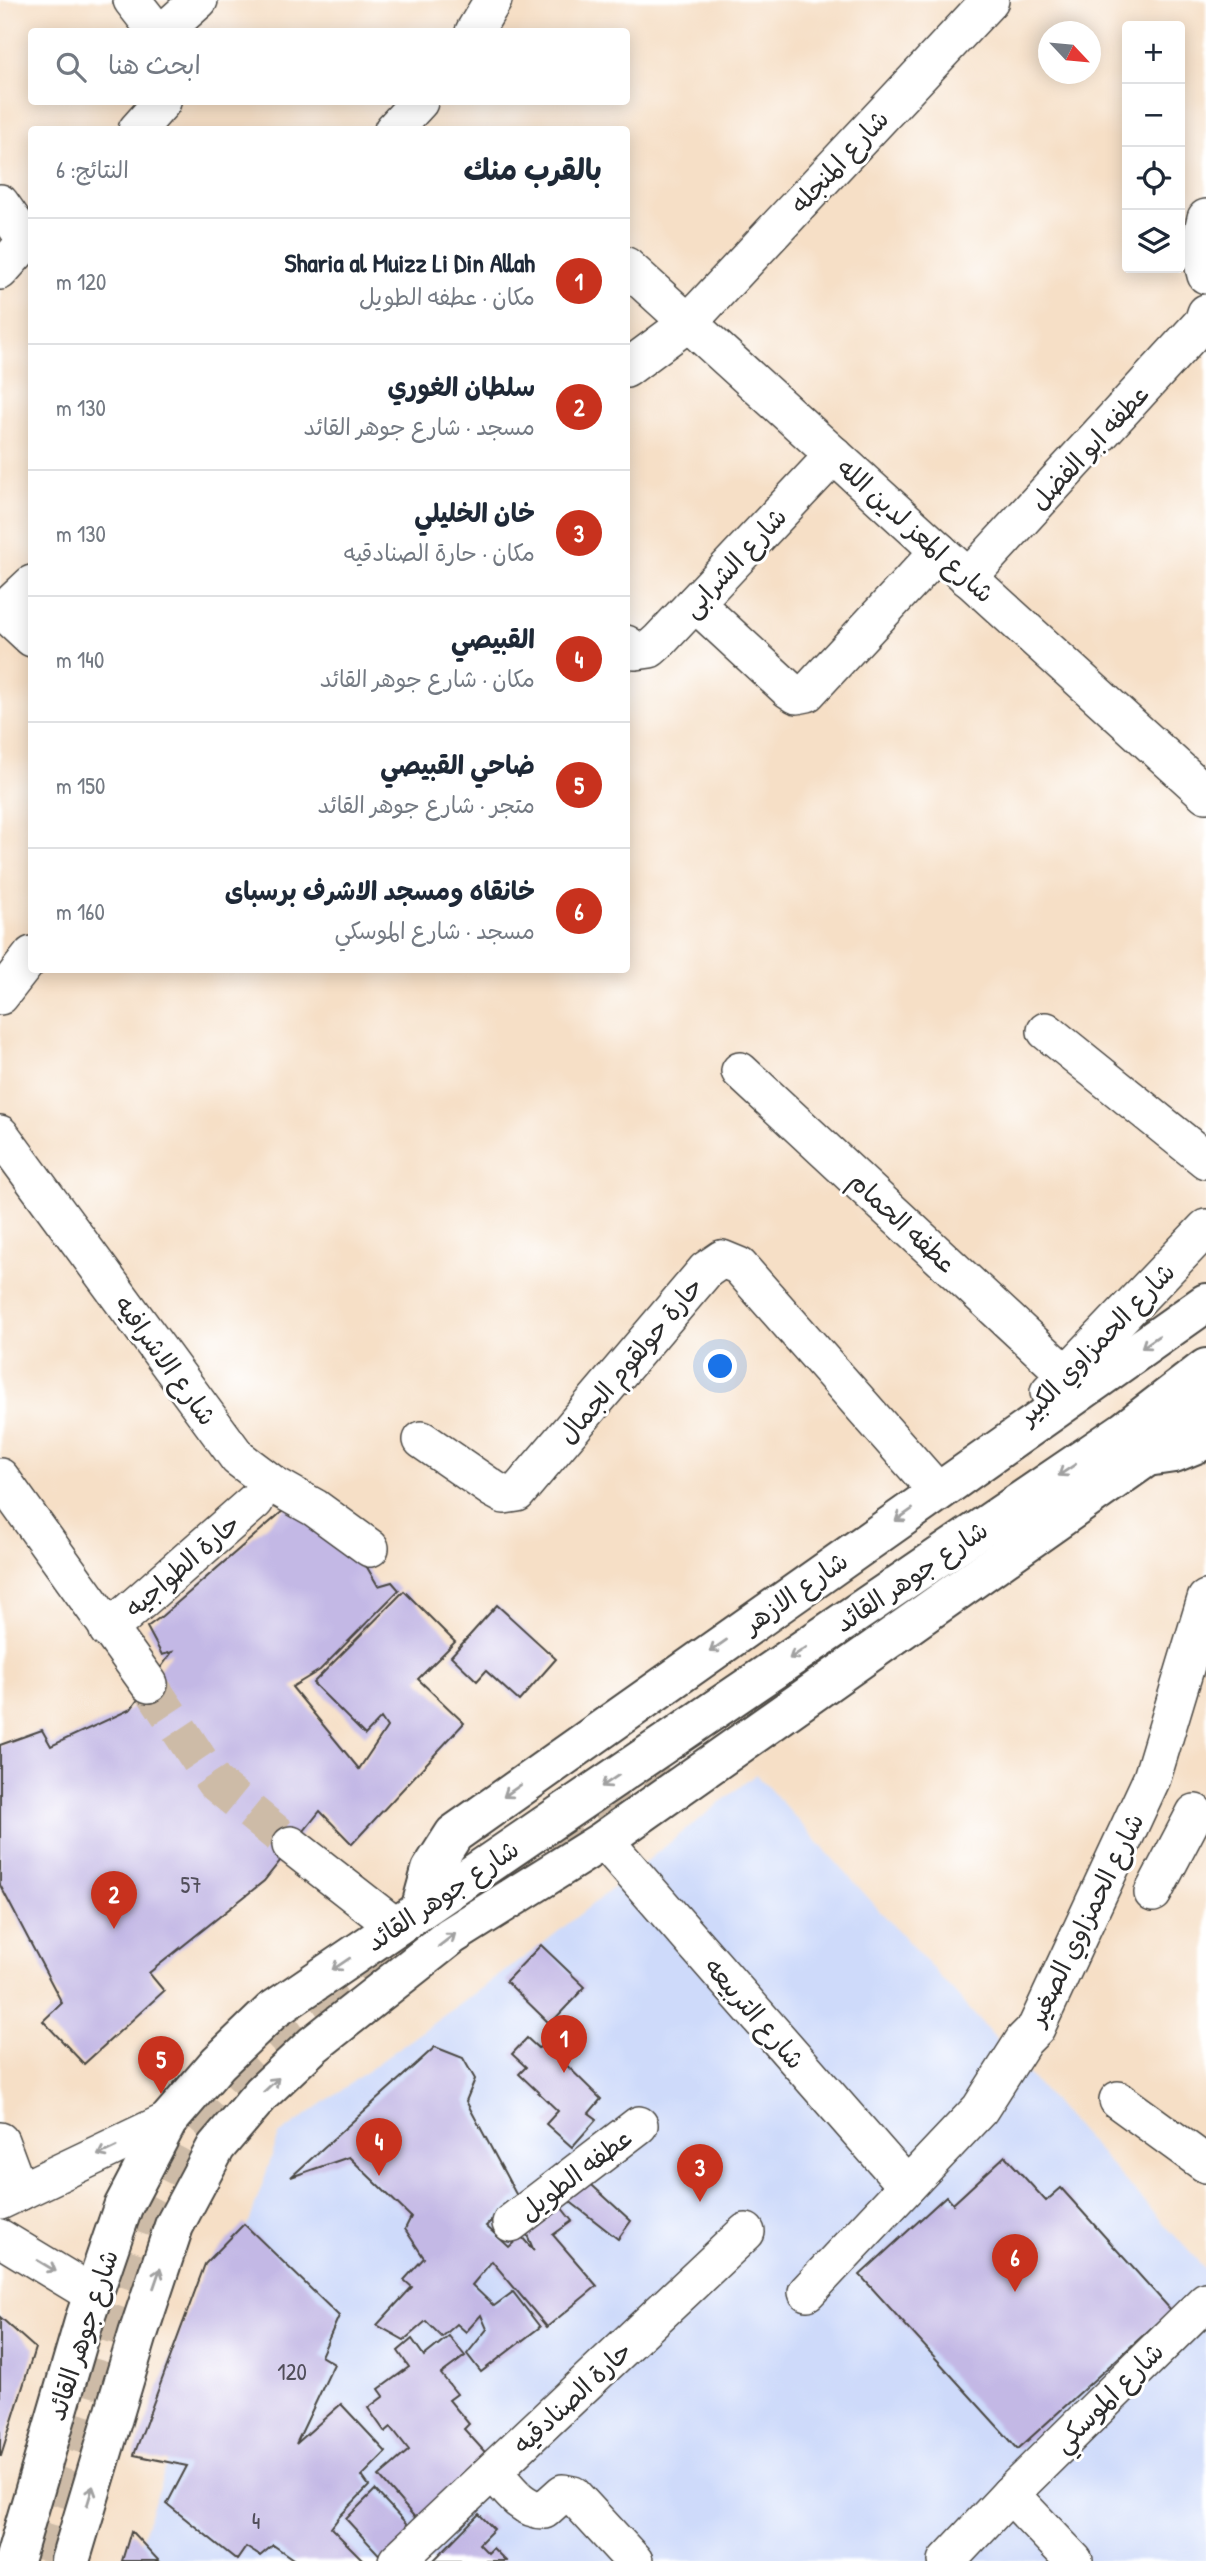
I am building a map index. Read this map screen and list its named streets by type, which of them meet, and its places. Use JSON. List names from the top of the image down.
{
  "streets": {
    "main road": ["شارع جوهر القائد", "شارع الازهر"],
    "street": [
      "شارع المنجله",
      "عطفه ابو الفضل",
      "شارع المعز لدين الله",
      "شارع الشرابى",
      "عطفه الحمام",
      "شارع الحمزاوي الكبير",
      "شارع الاشرافيه",
      "حارة حولقوم الجمال",
      "حارة الطواجيه",
      "شارع الحمزاوي الصغير",
      "شارع التربيعه",
      "عطفه الطويل",
      "حارة الصنادقيه",
      "شارع الموسكي"
    ]
  },
  "crossings": [
    ["شارع المنجله", "شارع المعز لدين الله"],
    ["عطفه ابو الفضل", "شارع المعز لدين الله"],
    ["شارع المعز لدين الله", "شارع الشرابى"],
    ["عطفه الحمام", "شارع الحمزاوي الكبير"],
    ["شارع الحمزاوي الكبير", "شارع الازهر"],
    ["حارة حولقوم الجمال", "شارع الازهر"],
    ["شارع جوهر القائد", "شارع الازهر"],
    ["شارع جوهر القائد", "شارع التربيعه"],
    ["شارع الحمزاوي الصغير", "شارع التربيعه"]
  ],
  "one_way": ["شارع الازهر"],
  "house_numbers": ["57", "120", "4"],
  "north": "bottom right",
  "page": {
    "map_buttons": ["+", "−"],
    "search": "ابحث هنا",
    "heading": ["بالقرب منك", "النتائج: 6"],
    "list": [
      {
        "mark": "1",
        "name": "Sharia al Muizz Li Din Allah",
        "note": "مكان · عطفه الطويل",
        "value": "120 m"
      },
      {
        "mark": "2",
        "name": "سلطان الغوري",
        "note": "مسجد · شارع جوهر القائد",
        "value": "130 m"
      },
      {
        "mark": "3",
        "name": "خان الخليلي",
        "note": "مكان · حارة الصنادقيه",
        "value": "130 m"
      },
      {
        "mark": "4",
        "name": "القبيصي",
        "note": "مكان · شارع جوهر القائد",
        "value": "140 m"
      },
      {
        "mark": "5",
        "name": "ضاحي القبيصي",
        "note": "متجر · شارع جوهر القائد",
        "value": "150 m"
      },
      {
        "mark": "6",
        "name": "خانقاه ومسجد الاشرف برسباى",
        "note": "مسجد · شارع الموسكي",
        "value": "160 m"
      }
    ],
    "pins": [
      "2",
      "1",
      "5",
      "4",
      "3",
      "6"
    ]
  }
}
